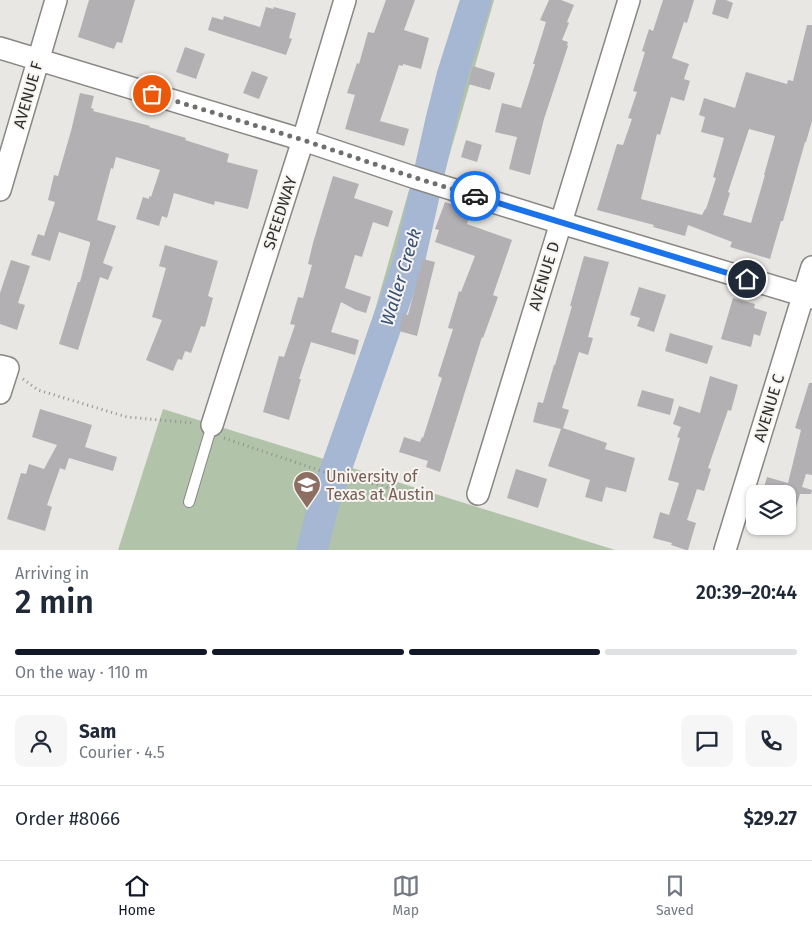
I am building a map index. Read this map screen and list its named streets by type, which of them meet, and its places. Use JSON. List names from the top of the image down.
{
  "streets": {
    "street": [
      "AVENUE F",
      "SPEEDWAY",
      "AVENUE D",
      "AVENUE C"
    ]
  },
  "water": ["Waller Creek"],
  "places": {
    "school or university": ["University of Texas at Austin"]
  },
  "page": {
    "heading": ["2 min", "Arriving in", "20:39–20:44"],
    "panel": [
      "Sam",
      "Courier · 4.5",
      "Order #8066",
      "$29.27"
    ],
    "bar": "On the way · 110 m",
    "tabs": ["Home", "Map", "Saved"]
  }
}
